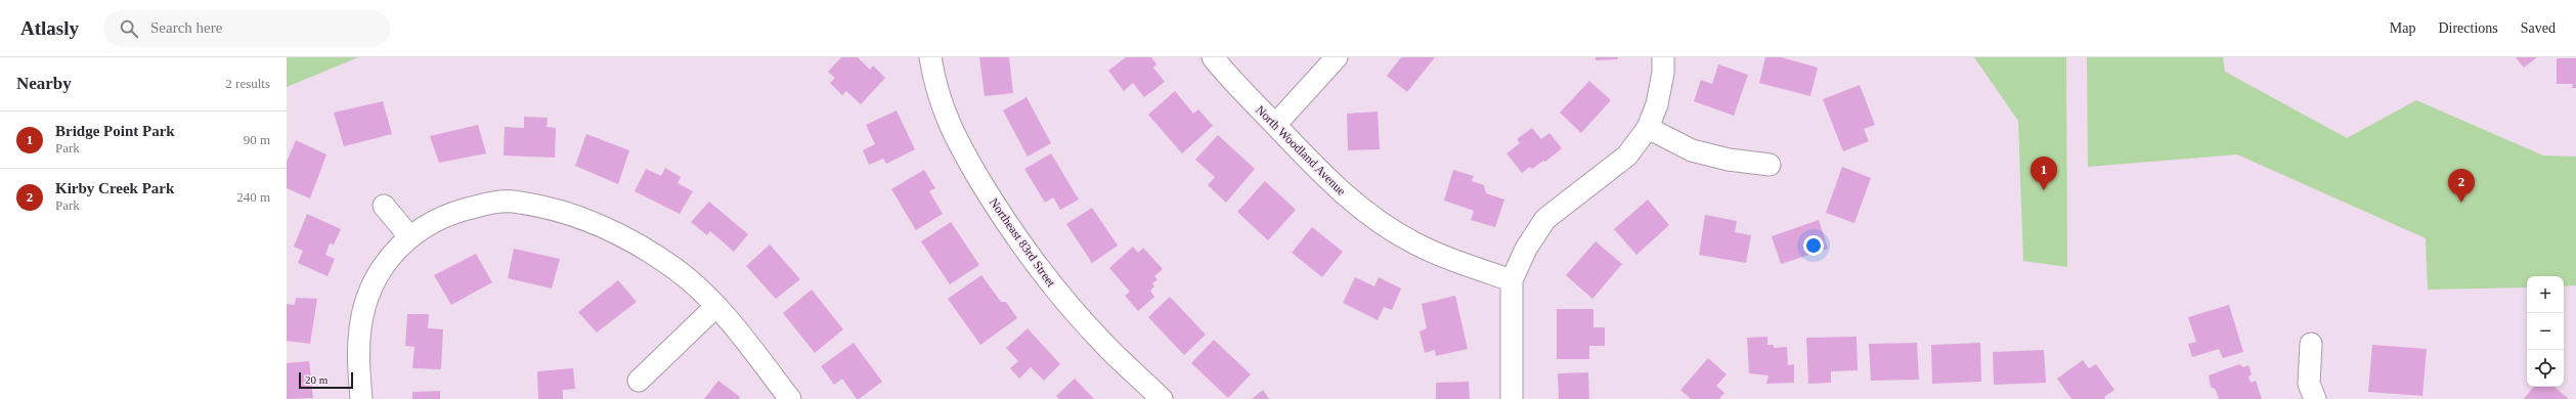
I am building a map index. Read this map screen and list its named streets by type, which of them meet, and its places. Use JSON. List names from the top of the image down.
{
  "streets": {
    "street": ["North Woodland Avenue", "Northeast 83rd Street"]
  },
  "scale_bar": "20 m",
  "page": {
    "header": "Atlasly",
    "search": "Search here",
    "nav": ["Map", "Directions", "Saved"],
    "heading": ["Nearby", "2 results"],
    "list": [
      {
        "mark": "1",
        "name": "Bridge Point Park",
        "note": "Park",
        "value": "90 m"
      },
      {
        "mark": "2",
        "name": "Kirby Creek Park",
        "note": "Park",
        "value": "240 m"
      }
    ],
    "pins": ["1", "2"],
    "map_buttons": ["+", "−"],
    "scale": "20 m"
  }
}
